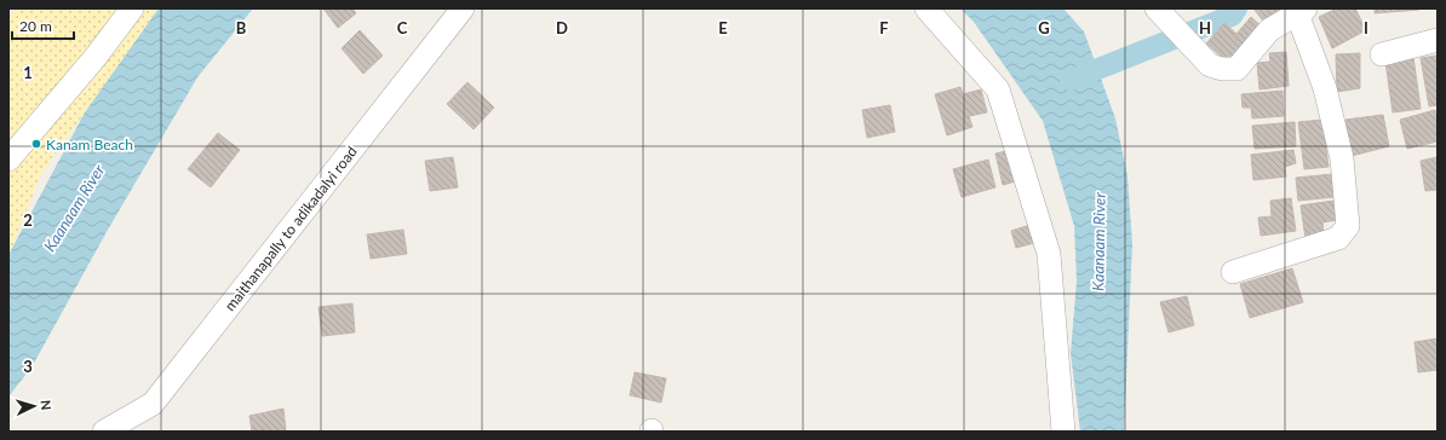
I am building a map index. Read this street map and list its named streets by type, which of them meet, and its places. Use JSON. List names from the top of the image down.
{
  "streets": {
    "street": ["maithanapally to adikadalyi road"]
  },
  "water": ["Kaanaam River"],
  "places": ["Kanam Beach"],
  "scale_bar": "20 m",
  "north": "right",
  "grid": {
    "columns": [
      "B",
      "C",
      "D",
      "E",
      "F",
      "G",
      "H",
      "I"
    ],
    "rows": ["1", "2", "3"]
  }
}
